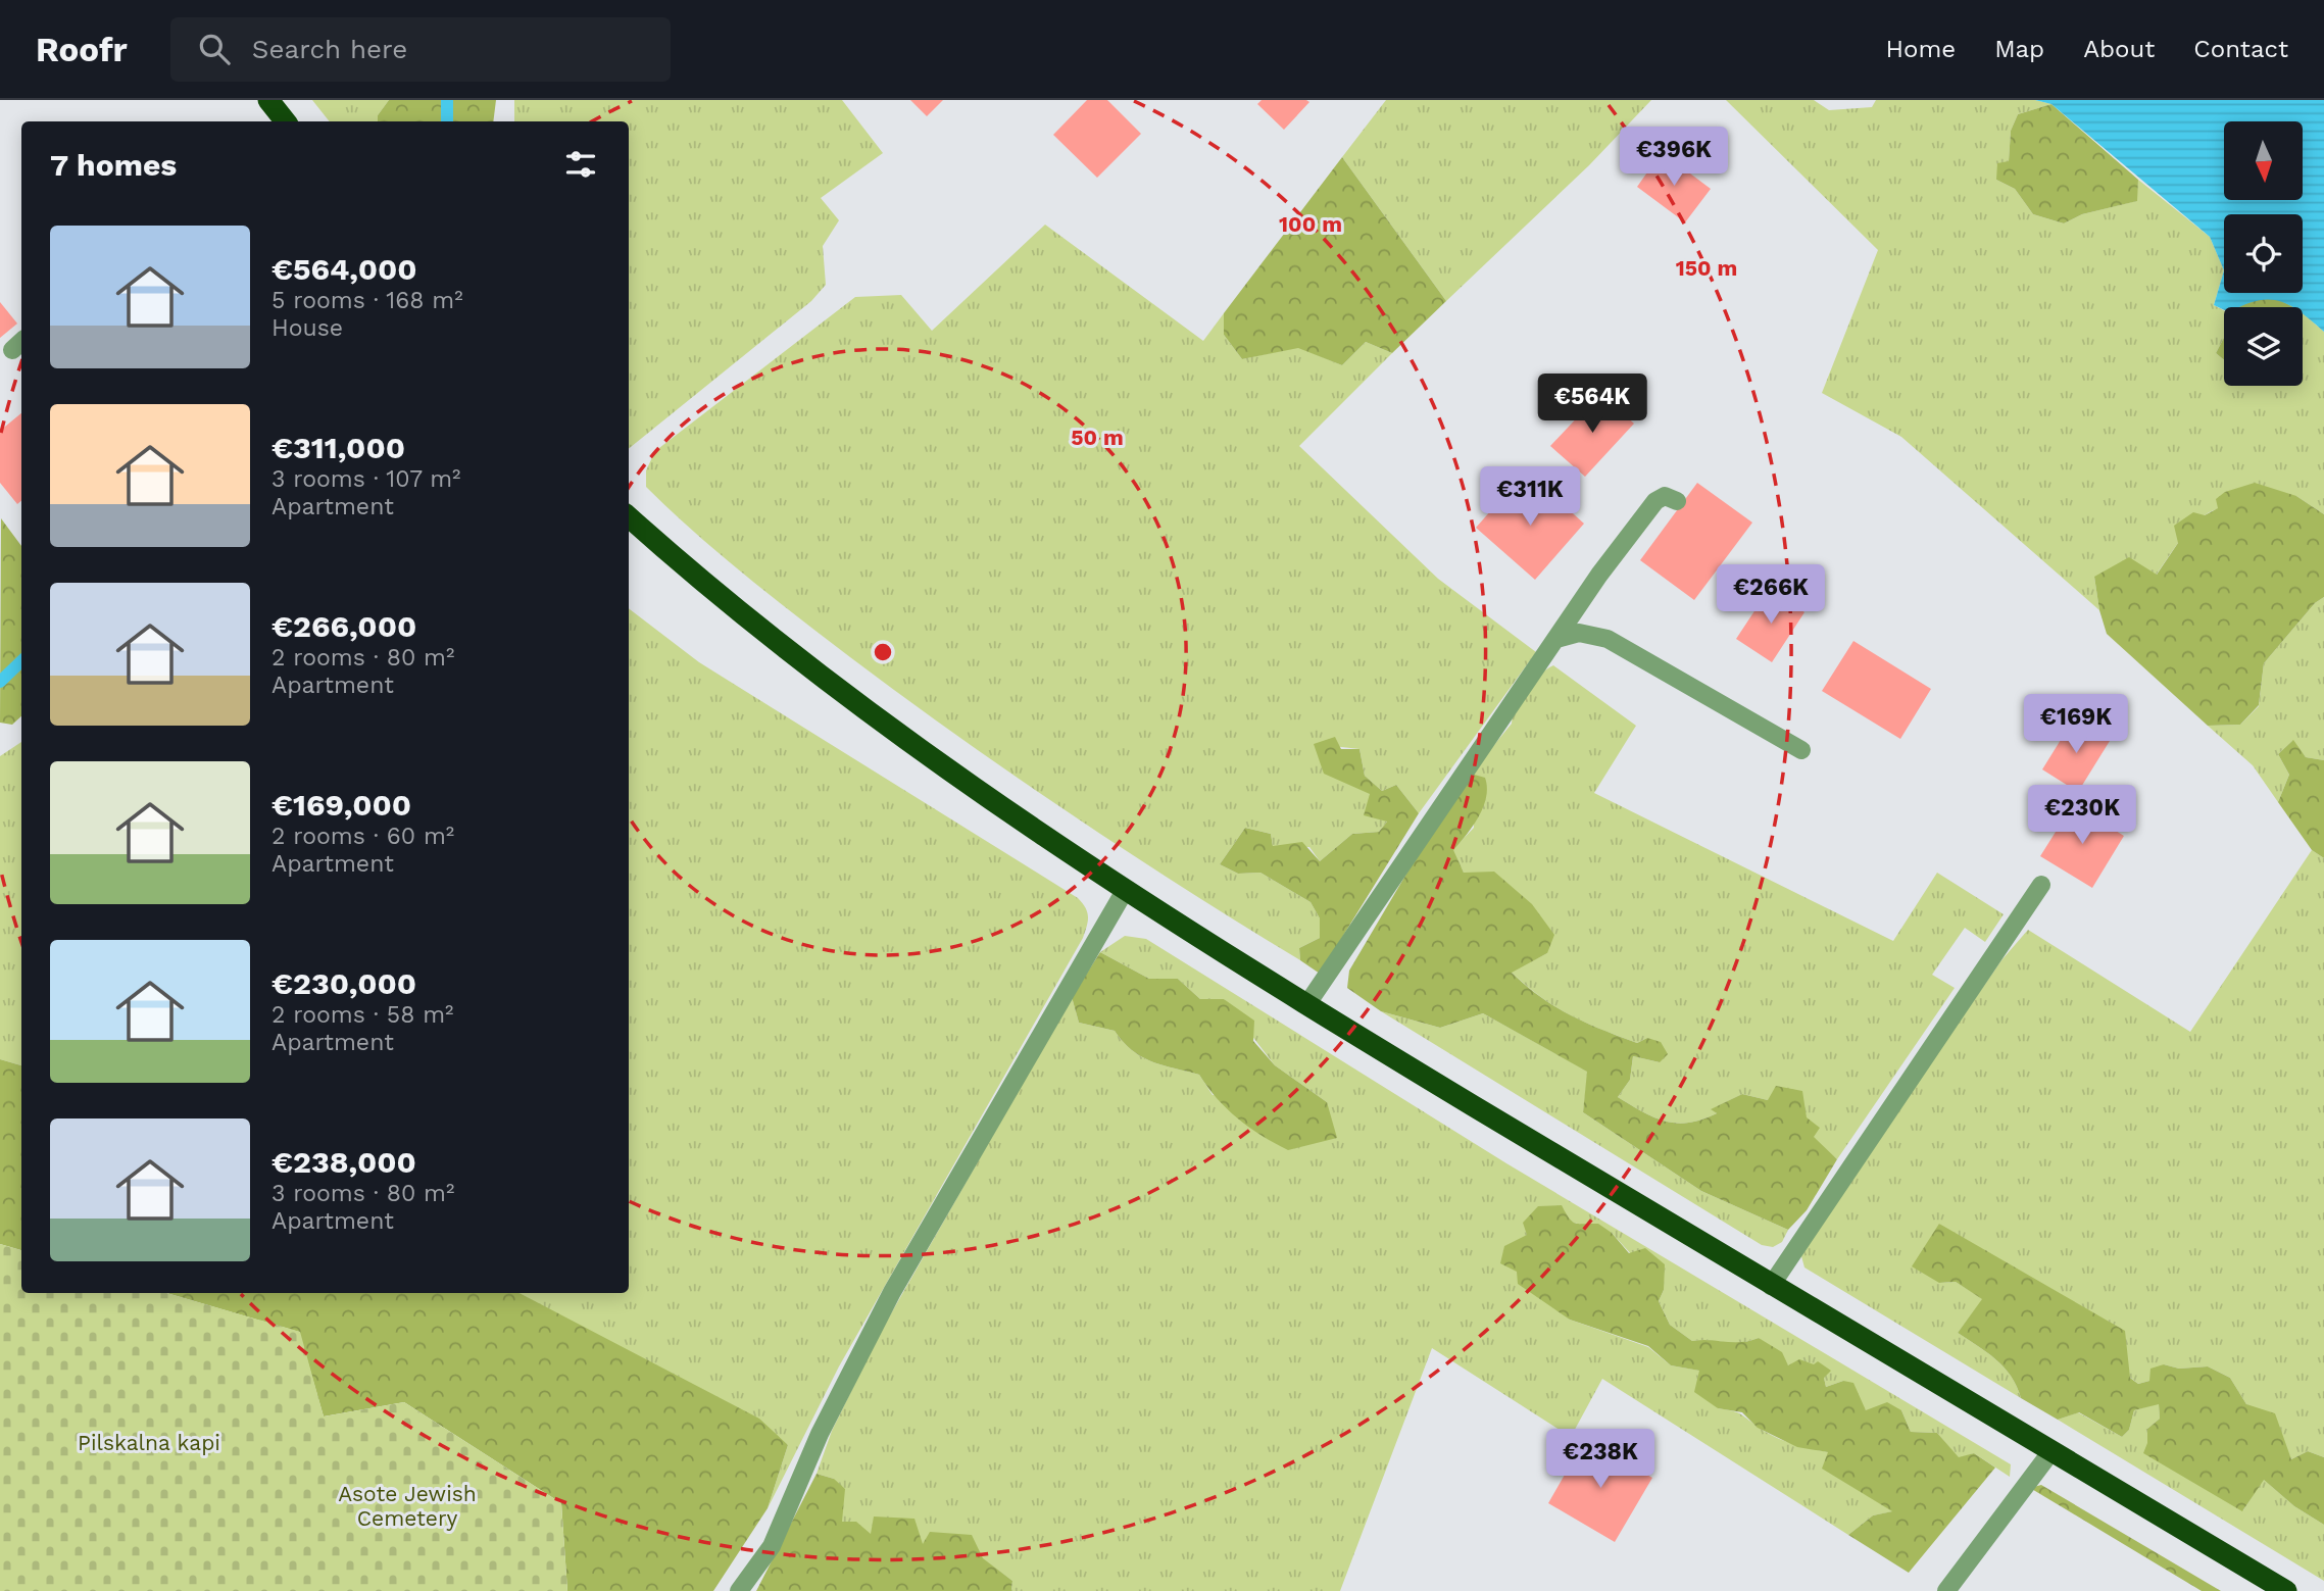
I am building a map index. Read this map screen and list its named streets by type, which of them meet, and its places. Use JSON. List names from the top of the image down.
{
  "parks": ["Pilskalna kapi", "Asote Jewish Cemetery"],
  "north": "bottom",
  "page": {
    "header": "Roofr",
    "search": "Search here",
    "nav": [
      "Home",
      "Map",
      "About",
      "Contact"
    ],
    "heading": "7 homes",
    "price": [
      "€396K",
      "€564K",
      "€311K",
      "€266K",
      "€169K",
      "€230K",
      "€238K"
    ],
    "list": [
      {
        "name": "€564,000",
        "note": "5 rooms · 168 m² · House"
      },
      {
        "name": "€311,000",
        "note": "3 rooms · 107 m² · Apartment"
      },
      {
        "name": "€266,000",
        "note": "2 rooms · 80 m² · Apartment"
      },
      {
        "name": "€169,000",
        "note": "2 rooms · 60 m² · Apartment"
      },
      {
        "name": "€230,000",
        "note": "2 rooms · 58 m² · Apartment"
      },
      {
        "name": "€238,000",
        "note": "3 rooms · 80 m² · Apartment"
      }
    ]
  },
  "rings": ["100 m", "150 m", "50 m"]
}
